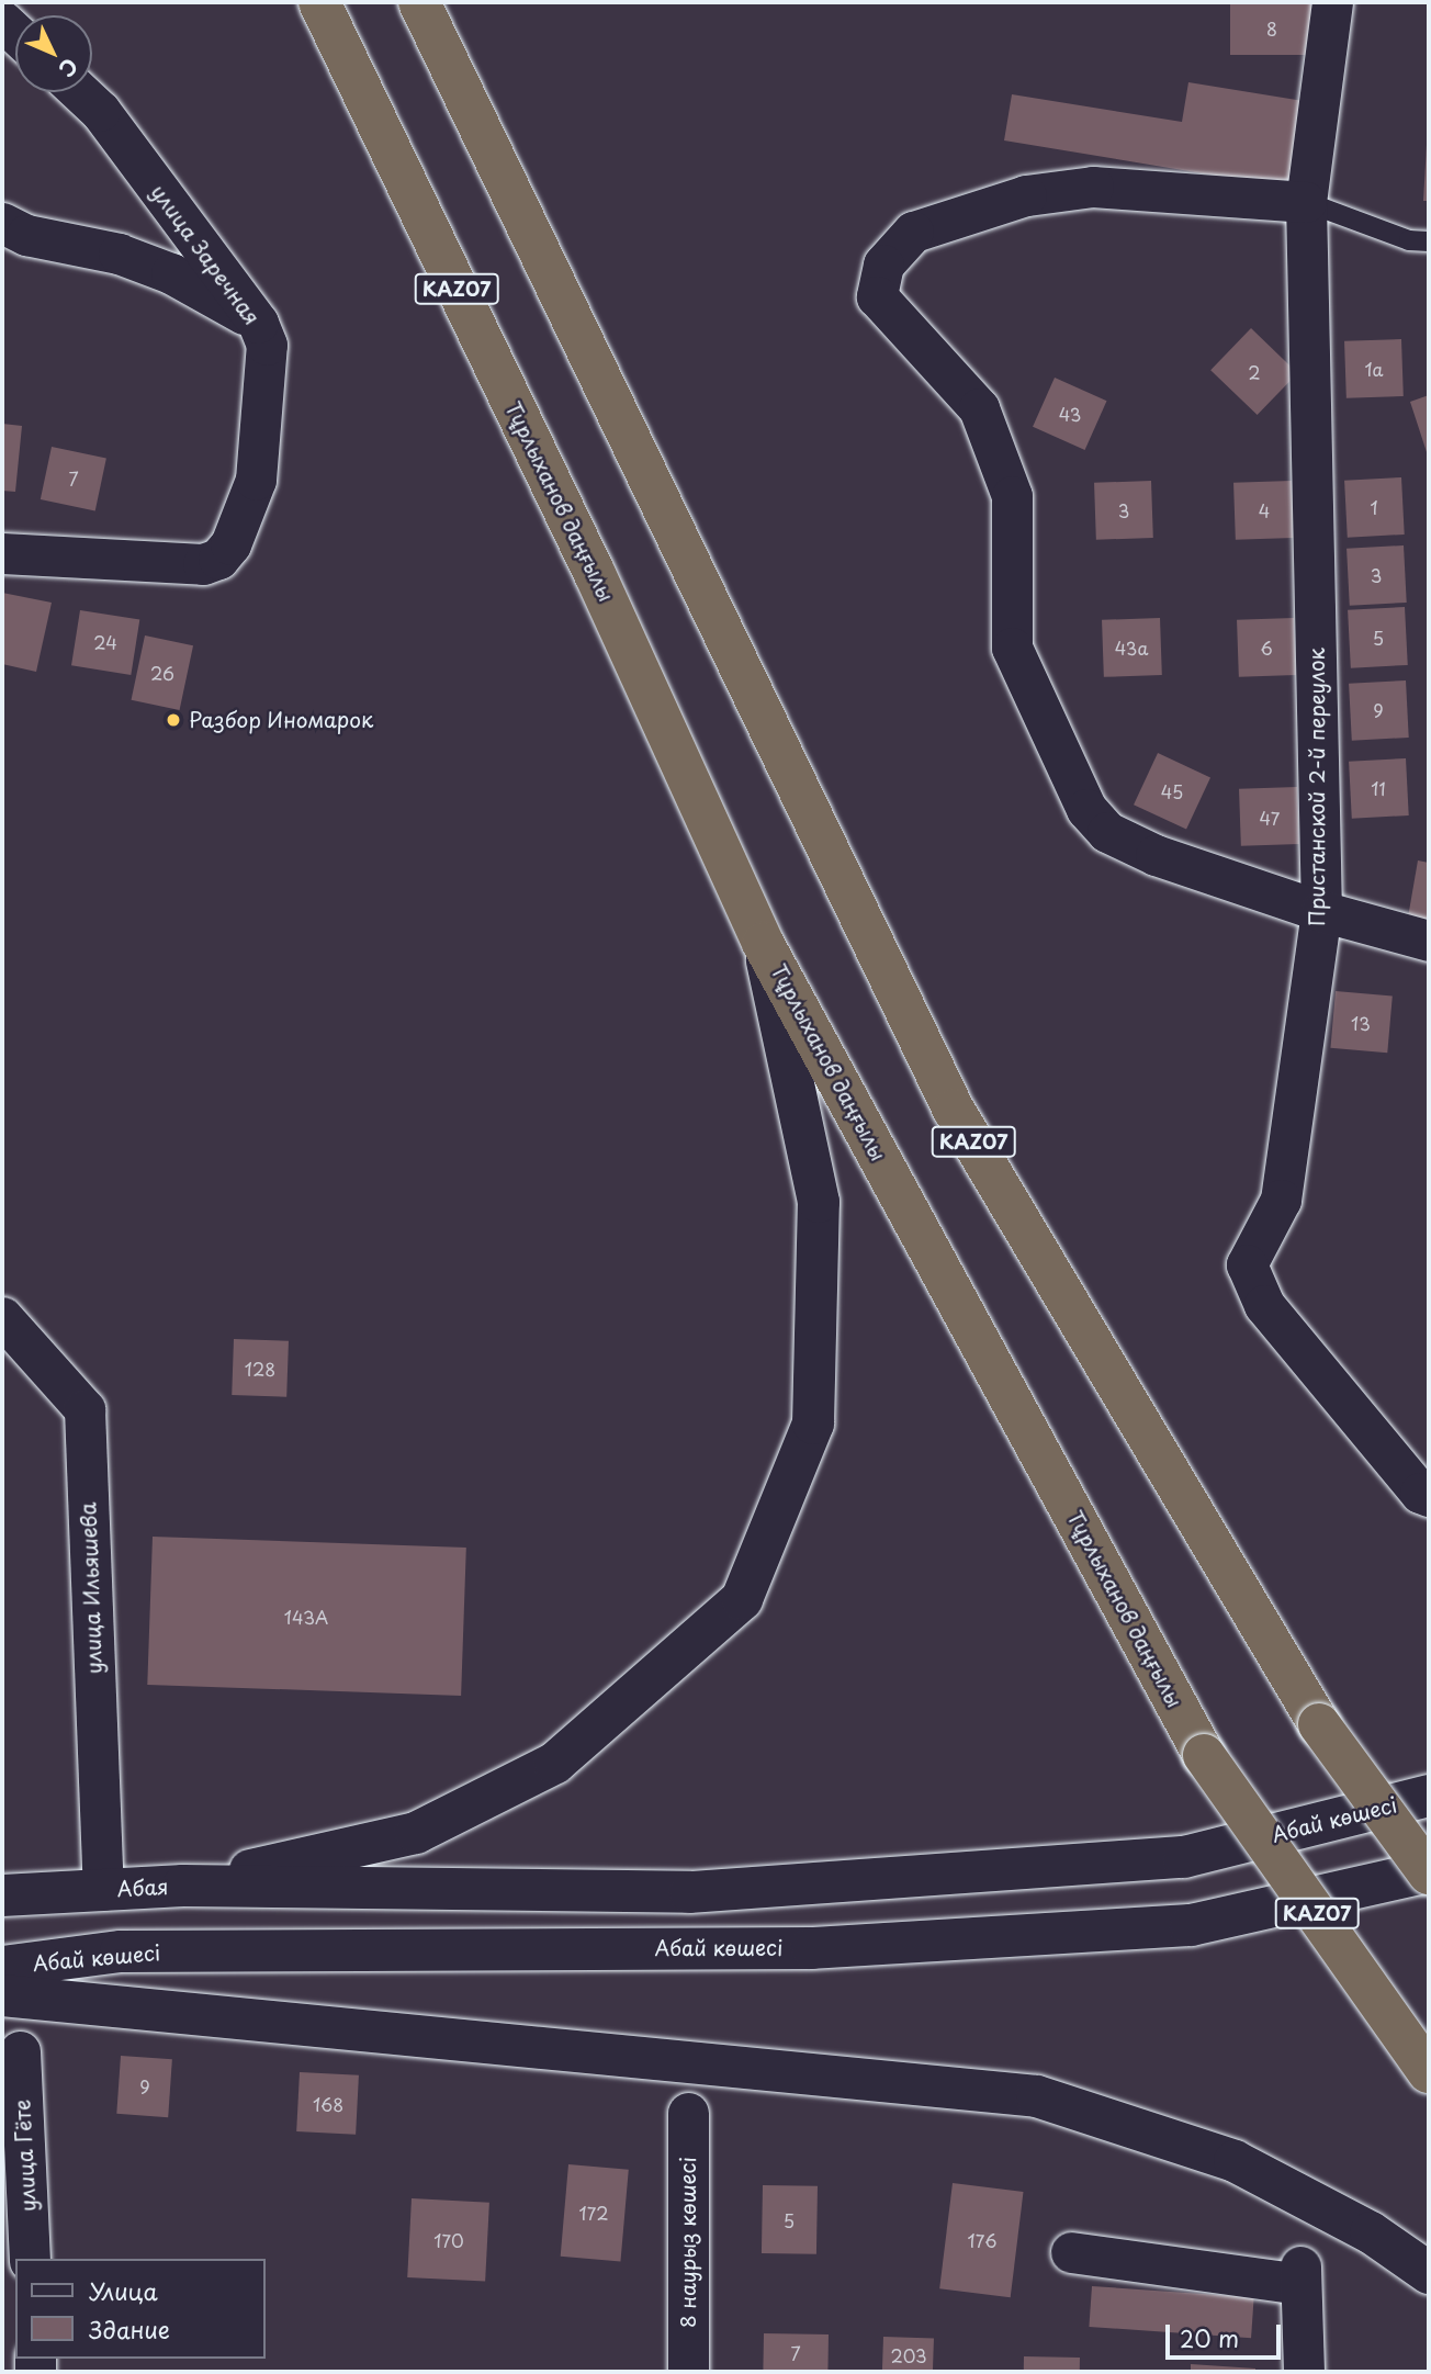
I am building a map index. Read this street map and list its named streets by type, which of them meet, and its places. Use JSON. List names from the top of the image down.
{
  "streets": {
    "highway": ["KAZ07", "Тұрлыханов даңғылы"],
    "main road": ["Абай көшесі", "Абая"],
    "street": [
      "улица Заречная",
      "Пристанской 2-й переулок",
      "улица Ильяшева",
      "улица Гёте",
      "8 наурыз көшесі"
    ]
  },
  "crossings": [
    ["KAZ07", "Абай көшесі"],
    ["улица Ильяшева", "Абая"],
    ["Абай көшесі", "Абая"]
  ],
  "places": ["Разбор Иномарок"],
  "house_numbers": [
    "8",
    "1а",
    "2",
    "43",
    "7",
    "1",
    "3",
    "4",
    "3",
    "5",
    "24",
    "43а",
    "6",
    "26",
    "9",
    "11",
    "45",
    "47",
    "13",
    "128",
    "143А",
    "9",
    "168",
    "172",
    "5",
    "170",
    "176",
    "7",
    "203"
  ],
  "legend": ["Улица", "Здание"],
  "scale_bar": "20 m",
  "north": "bottom right"
}
